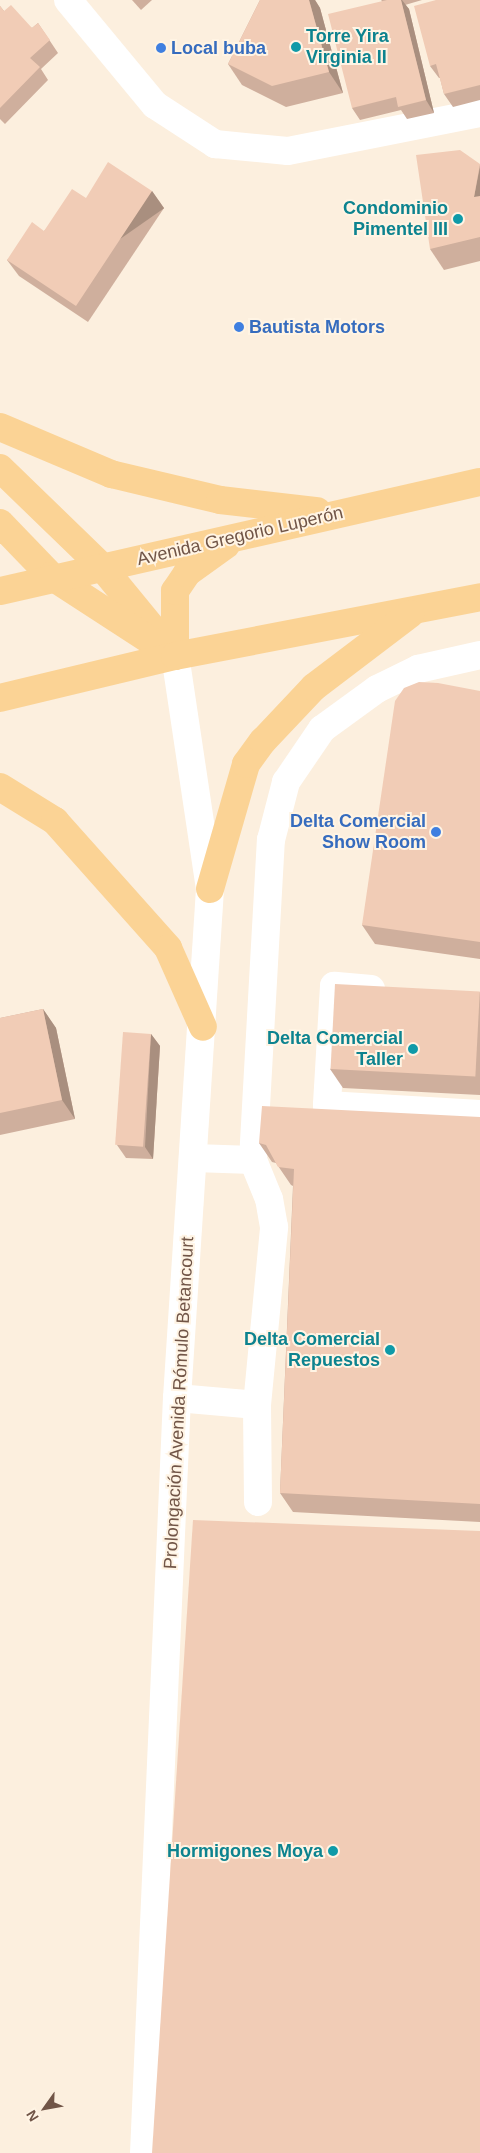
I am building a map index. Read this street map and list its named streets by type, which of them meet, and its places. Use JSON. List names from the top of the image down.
{
  "streets": {
    "main road": ["Avenida Gregorio Luperón"],
    "street": ["Prolongación Avenida Rómulo Betancourt"]
  },
  "places": [
    "Torre Yira Virginia II",
    "Local buba",
    "Condominio Pimentel III",
    "Bautista Motors",
    "Delta Comercial Show Room",
    "Delta Comercial Taller",
    "Delta Comercial Repuestos",
    "Hormigones Moya"
  ],
  "north": "bottom left"
}
